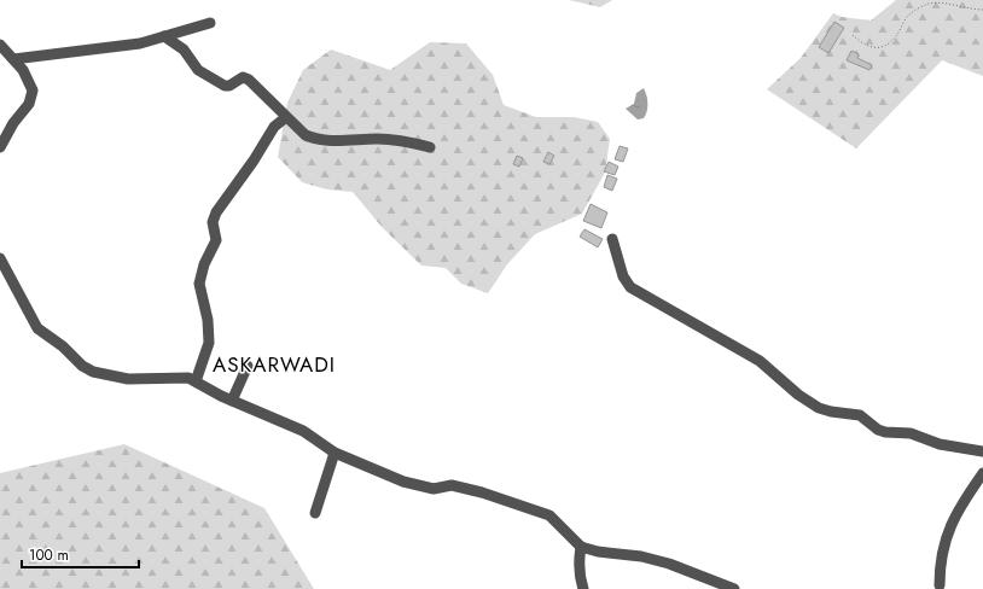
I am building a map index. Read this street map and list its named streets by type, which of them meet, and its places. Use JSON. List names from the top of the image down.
{
  "districts": ["ASKARWADI"],
  "scale_bar": "100 m"
}
